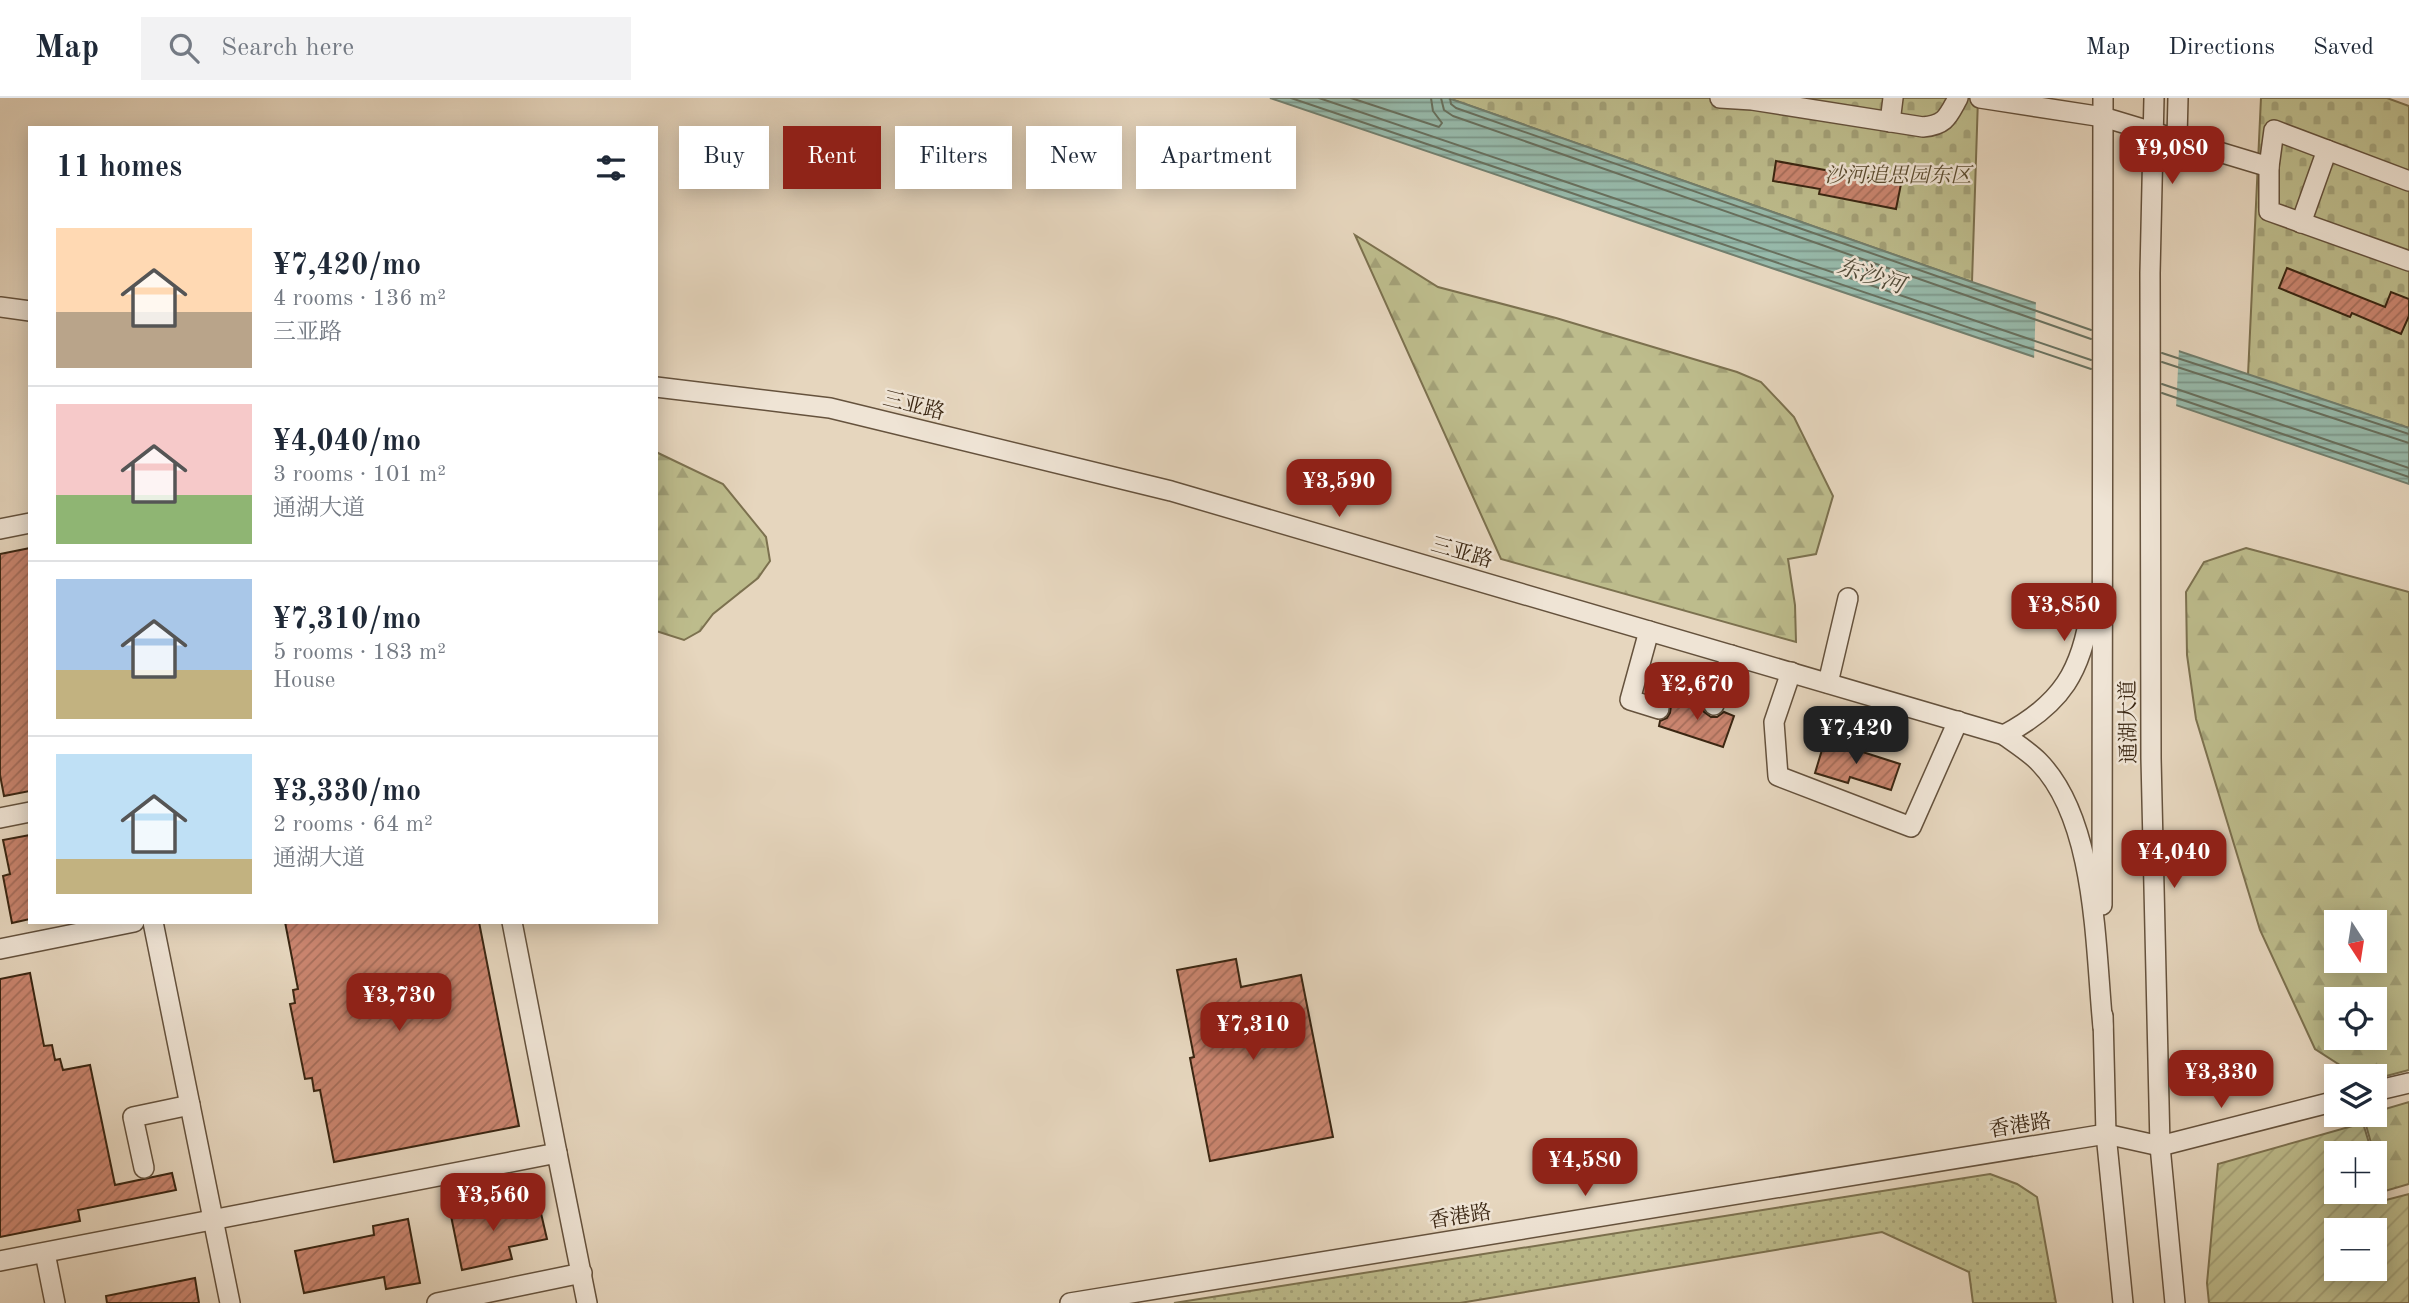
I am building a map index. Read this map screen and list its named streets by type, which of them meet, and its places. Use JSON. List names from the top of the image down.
{
  "streets": {
    "street": ["三亚路", "通湖大道", "香港路"]
  },
  "crossings": [
    ["三亚路", "通湖大道"],
    ["通湖大道", "香港路"]
  ],
  "water": ["东沙河"],
  "parks": ["沙河追思园东区"],
  "north": "bottom",
  "page": {
    "header": "Map",
    "search": "Search here",
    "nav": ["Map", "Directions", "Saved"],
    "price": [
      "¥9,080",
      "¥3,590",
      "¥3,850",
      "¥2,670",
      "¥7,420",
      "¥4,040",
      "¥3,730",
      "¥7,310",
      "¥3,330",
      "¥4,580",
      "¥3,560"
    ],
    "chip": [
      "Buy",
      "Rent",
      "Filters",
      "New",
      "Apartment"
    ],
    "heading": "11 homes",
    "list": [
      {
        "name": "¥7,420/mo",
        "note": "4 rooms · 136 m² · 三亚路"
      },
      {
        "name": "¥4,040/mo",
        "note": "3 rooms · 101 m² · 通湖大道"
      },
      {
        "name": "¥7,310/mo",
        "note": "5 rooms · 183 m² · House"
      },
      {
        "name": "¥3,330/mo",
        "note": "2 rooms · 64 m² · 通湖大道"
      }
    ],
    "map_buttons": ["+", "−"]
  }
}
